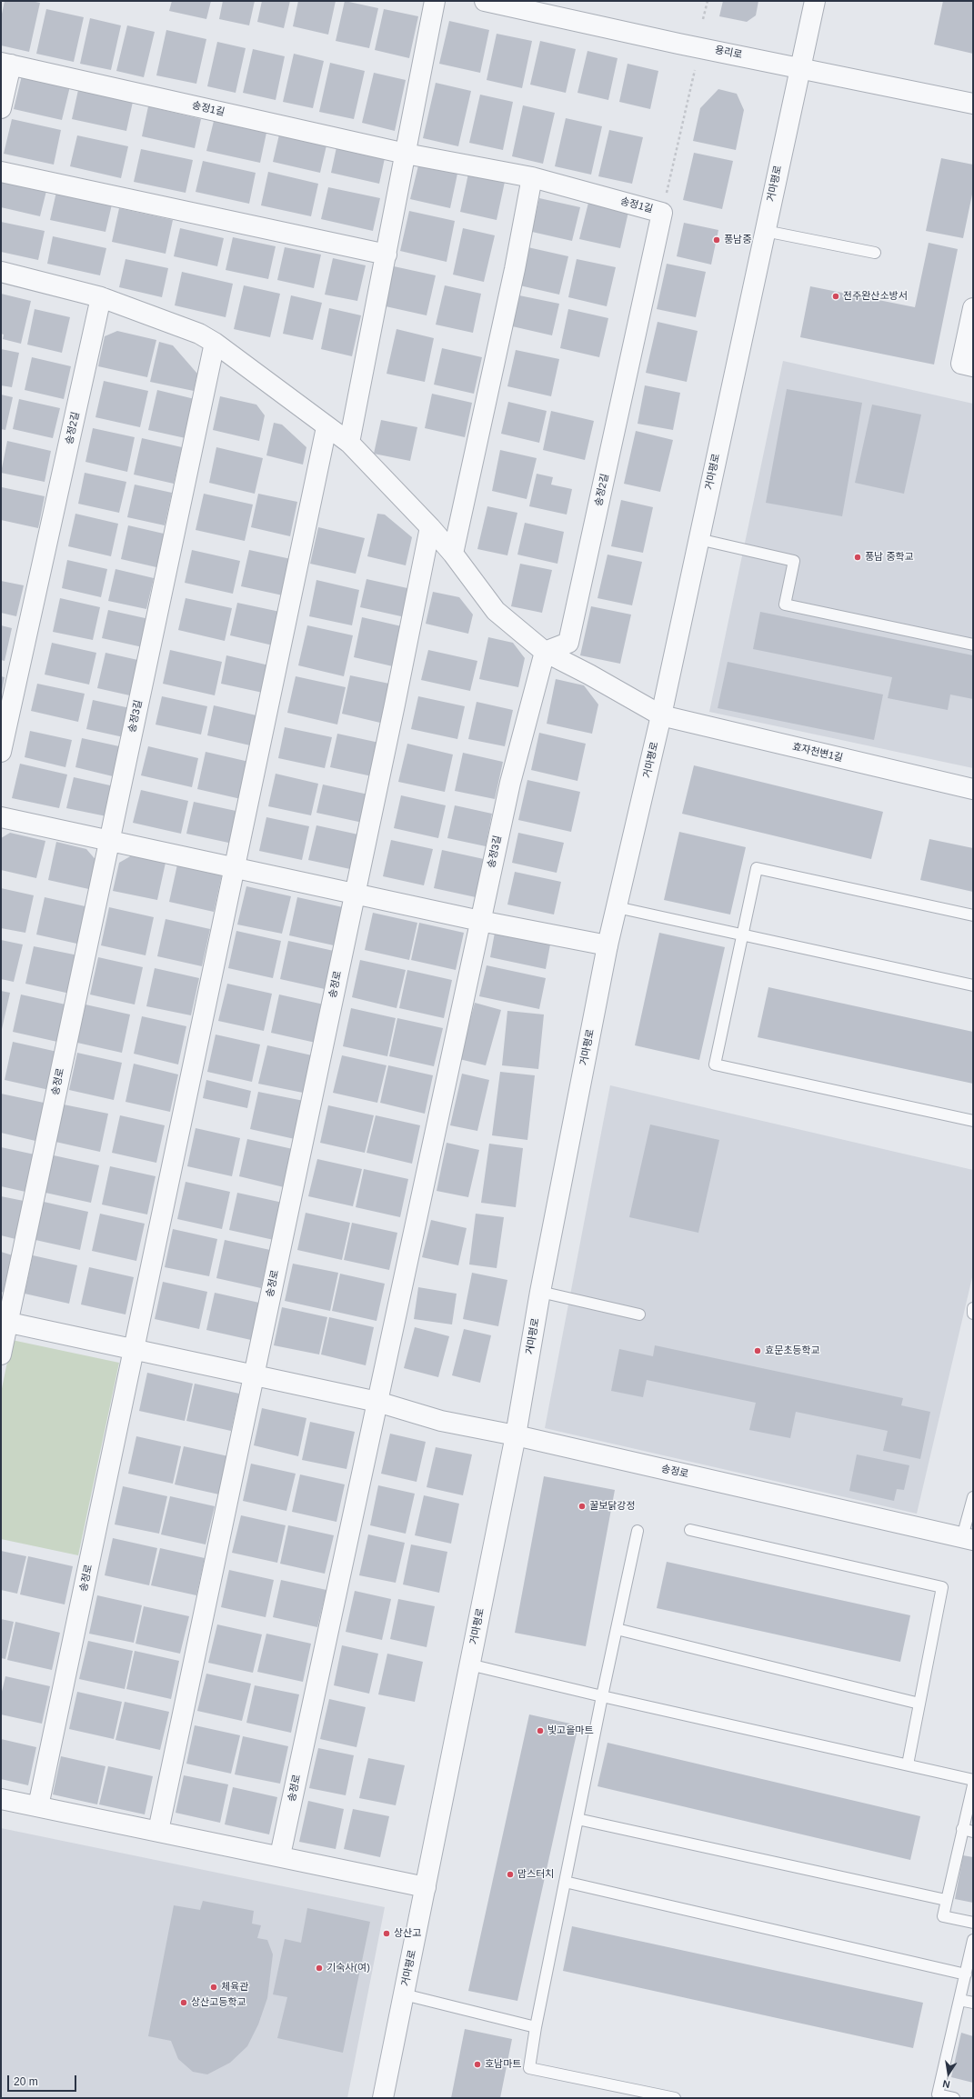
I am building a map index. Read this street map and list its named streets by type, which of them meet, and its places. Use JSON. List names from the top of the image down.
{
  "streets": {
    "street": [
      "용리로",
      "송정1길",
      "거마평로",
      "송정2길",
      "송정3길",
      "효자천변1길",
      "송정로"
    ]
  },
  "crossings": [
    ["용리로", "거마평로"],
    ["송정1길", "송정2길"],
    ["거마평로", "효자천변1길"],
    ["거마평로", "송정로"],
    ["송정2길", "송정3길"],
    ["송정3길", "송정로"]
  ],
  "places": [
    "풍남중",
    "전주완산소방서",
    "풍남 중학교",
    "효문초등학교",
    "꿀보닭강정",
    "빛고을마트",
    "맘스터치",
    "상산고",
    "기숙사(여)",
    "체육관",
    "상산고등학교",
    "호남마트"
  ],
  "scale_bar": "20 m",
  "north": "bottom"
}
